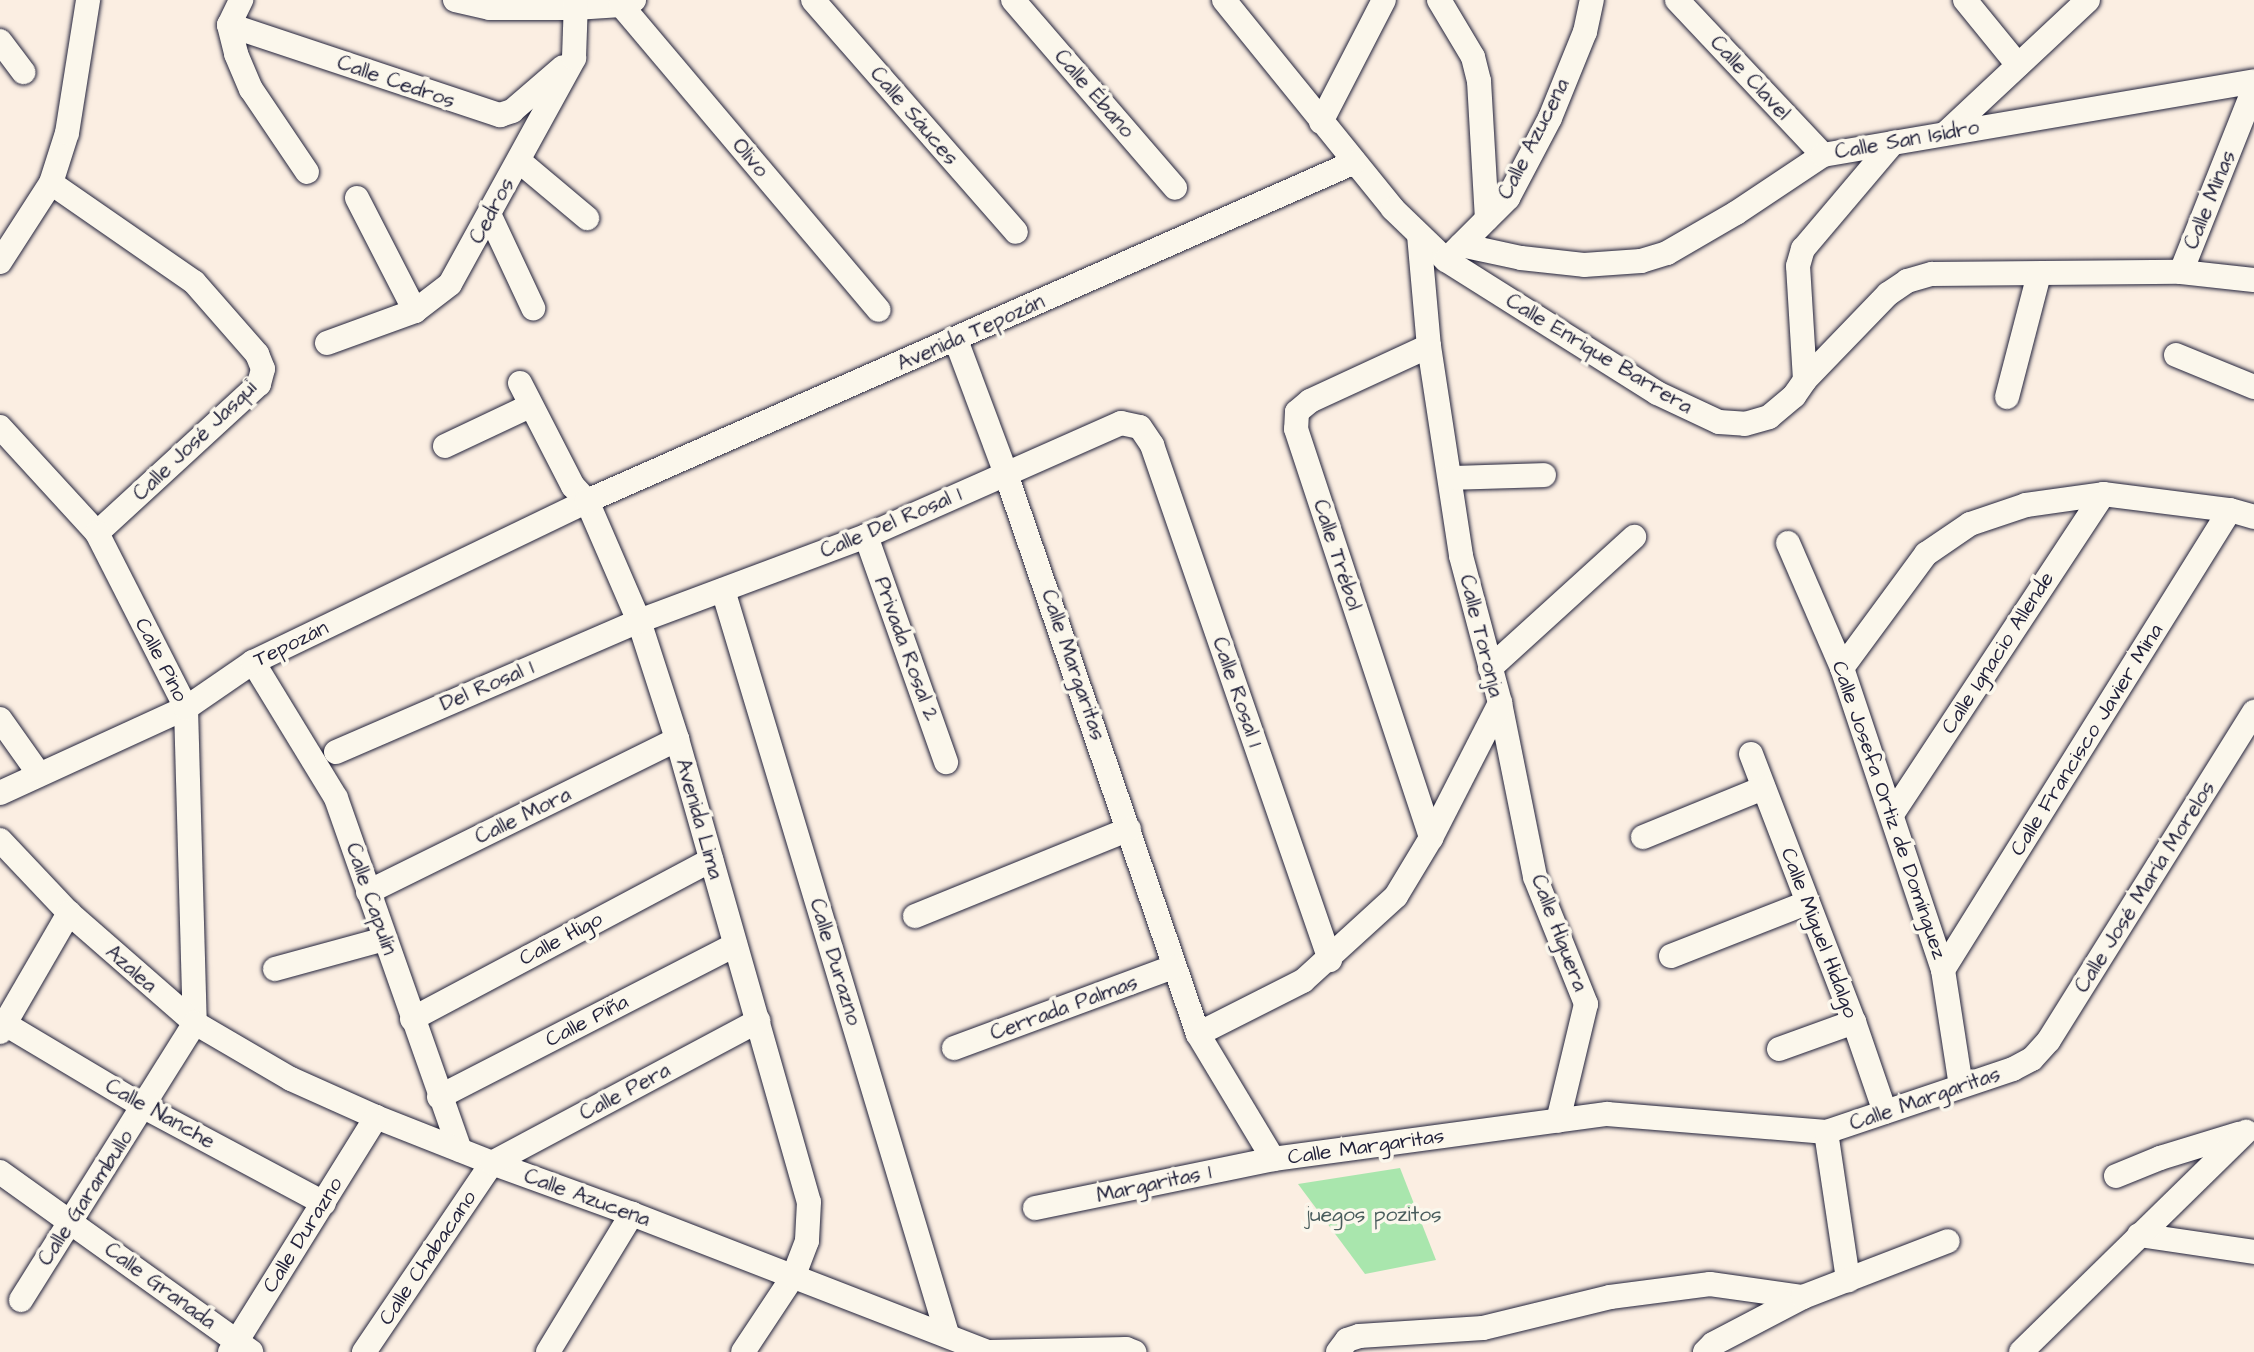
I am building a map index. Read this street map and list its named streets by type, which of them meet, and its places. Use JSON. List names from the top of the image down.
{
  "streets": {
    "street": [
      "Calle Clavel",
      "Calle Cedros",
      "Calle Ébano",
      "Calle Sáuces",
      "Calle Azucena",
      "Calle San Isidro",
      "Olivo",
      "Calle Minas",
      "Cedros",
      "Avenida Tepozán",
      "Calle Enrique Barrera",
      "Calle José Jasqui",
      "Calle Del Rosal 1",
      "Calle Trébol",
      "Calle Toronja",
      "Tepozán",
      "Privada Rosal 2",
      "Calle Ignacio Allende",
      "Calle Pino",
      "Calle Margaritas",
      "Del Rosal 1",
      "Calle Rosal 1",
      "Calle Francisco Javier Mina",
      "Calle Josefa Ortiz de Domínguez",
      "Calle Mora",
      "Avenida Lima",
      "Calle José María Morelos",
      "Calle Capulín",
      "Calle Higuera",
      "Calle Miguel Hidalgo",
      "Calle Higo",
      "Calle Durazno",
      "Azalea",
      "Cerrada Palmas",
      "Calle Piña",
      "Calle Pera",
      "Calle Nanche",
      "Margaritas 1",
      "Calle Garambullo",
      "Calle Chabacano",
      "Calle Granada"
    ]
  },
  "crossings": [
    ["Calle Clavel", "Calle San Isidro"],
    ["Calle Cedros", "Cedros"],
    ["Calle Azucena", "Calle San Isidro"],
    ["Calle Azucena", "Calle Enrique Barrera"],
    ["Calle Azucena", "Calle Pino"],
    ["Calle Azucena", "Avenida Lima"],
    ["Calle Azucena", "Calle Capulín"],
    ["Calle Azucena", "Calle Durazno"],
    ["Calle Azucena", "Azalea"],
    ["Calle Azucena", "Calle Pera"],
    ["Calle Azucena", "Calle Garambullo"],
    ["Calle Azucena", "Calle Chabacano"],
    ["Calle San Isidro", "Calle Enrique Barrera"],
    ["Calle Minas", "Calle Enrique Barrera"],
    ["Avenida Tepozán", "Calle Enrique Barrera"],
    ["Avenida Tepozán", "Tepozán"],
    ["Avenida Tepozán", "Calle Margaritas"],
    ["Avenida Tepozán", "Avenida Lima"],
    ["Calle Enrique Barrera", "Calle Toronja"],
    ["Calle José Jasqui", "Calle Pino"],
    ["Calle Del Rosal 1", "Privada Rosal 2"],
    ["Calle Del Rosal 1", "Calle Margaritas"],
    ["Calle Del Rosal 1", "Del Rosal 1"],
    ["Calle Del Rosal 1", "Calle Rosal 1"],
    ["Calle Del Rosal 1", "Avenida Lima"],
    ["Calle Del Rosal 1", "Calle Durazno"],
    ["Calle Trébol", "Calle Toronja"],
    ["Calle Toronja", "Calle Margaritas"],
    ["Calle Toronja", "Calle Rosal 1"],
    ["Calle Toronja", "Calle Higuera"],
    ["Tepozán", "Calle Pino"],
    ["Tepozán", "Avenida Lima"],
    ["Tepozán", "Calle Capulín"],
    ["Calle Ignacio Allende", "Calle Josefa Ortiz de Domínguez"],
    ["Calle Pino", "Azalea"],
    ["Calle Pino", "Calle Garambullo"],
    ["Calle Margaritas", "Calle Josefa Ortiz de Domínguez"],
    ["Calle Margaritas", "Calle José María Morelos"],
    ["Calle Margaritas", "Calle Higuera"],
    ["Calle Margaritas", "Calle Miguel Hidalgo"],
    ["Calle Margaritas", "Cerrada Palmas"],
    ["Calle Margaritas", "Margaritas 1"],
    ["Del Rosal 1", "Avenida Lima"],
    ["Calle Francisco Javier Mina", "Calle Josefa Ortiz de Domínguez"],
    ["Calle Mora", "Avenida Lima"],
    ["Calle Mora", "Calle Capulín"],
    ["Avenida Lima", "Calle Higo"],
    ["Avenida Lima", "Calle Piña"],
    ["Avenida Lima", "Calle Pera"],
    ["Calle Capulín", "Calle Higo"],
    ["Calle Capulín", "Calle Piña"],
    ["Calle Durazno", "Calle Nanche"],
    ["Calle Durazno", "Calle Granada"],
    ["Azalea", "Calle Garambullo"],
    ["Calle Pera", "Calle Chabacano"],
    ["Calle Nanche", "Calle Garambullo"],
    ["Calle Garambullo", "Calle Granada"]
  ],
  "parks": ["juegos pozitos"]
}
